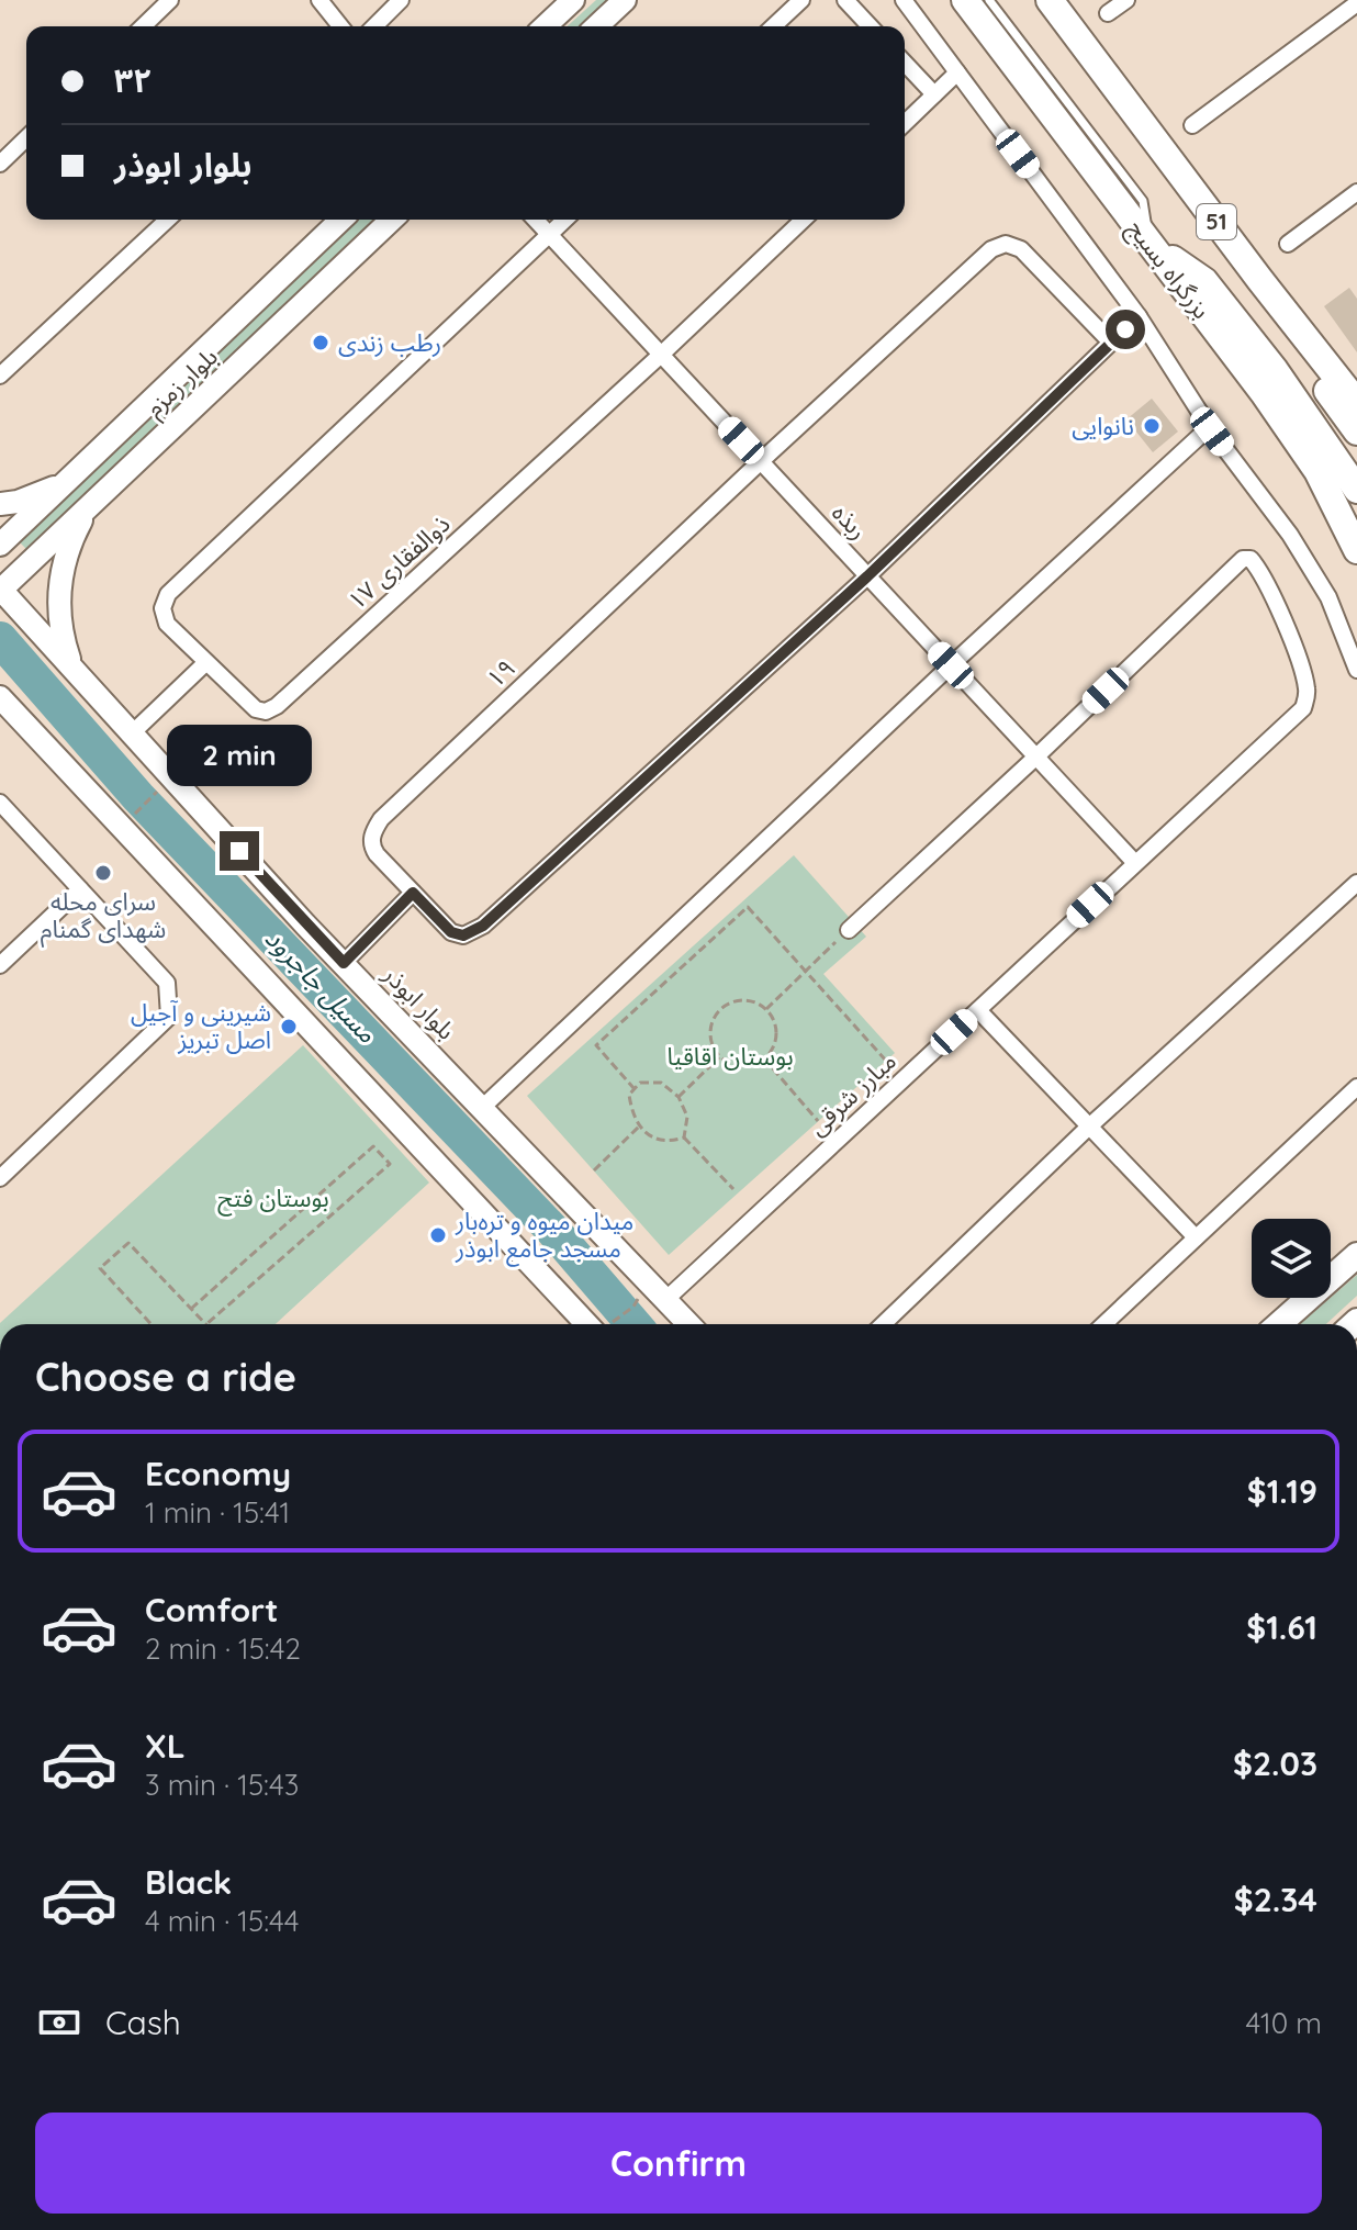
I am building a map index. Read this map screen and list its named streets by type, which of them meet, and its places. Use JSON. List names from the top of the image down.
{
  "streets": {
    "highway": ["51", "بزرگراه بسیج"],
    "main road": ["بلوار زمزم", "بلوار ابوذر"],
    "street": [
      "ربذه",
      "ذوالفقاری ۱۷",
      "۱۹",
      "مبارز شرقی"
    ]
  },
  "crossings": [
    ["بلوار زمزم", "بلوار ابوذر"],
    ["ربذه", "ذوالفقاری ۱۷"],
    ["ربذه", "۱۹"],
    ["ربذه", "مبارز شرقی"],
    ["بلوار ابوذر", "مبارز شرقی"]
  ],
  "water": ["مسیل جاجرود"],
  "parks": ["بوستان اقاقیا", "بوستان فتح"],
  "places": [
    "رطب زندی",
    "نانوایی",
    "سرای محله شهدای گمنام",
    "شیرینی و آجیل اصل تبریز",
    "میدان میوه و تره‌بار مسجد جامع ابوذر"
  ],
  "page": {
    "banner": ["۳۲", "بلوار ابوذر"],
    "bubble": "2 min",
    "heading": "Choose a ride",
    "list": [
      {
        "name": "Economy",
        "note": "1 min · 15:41",
        "value": "$1.19"
      },
      {
        "name": "Comfort",
        "note": "2 min · 15:42",
        "value": "$1.61"
      },
      {
        "name": "XL",
        "note": "3 min · 15:43",
        "value": "$2.03"
      },
      {
        "name": "Black",
        "note": "4 min · 15:44",
        "value": "$2.34"
      }
    ],
    "pay": ["Cash", "410 m"],
    "buttons": "Confirm"
  }
}
